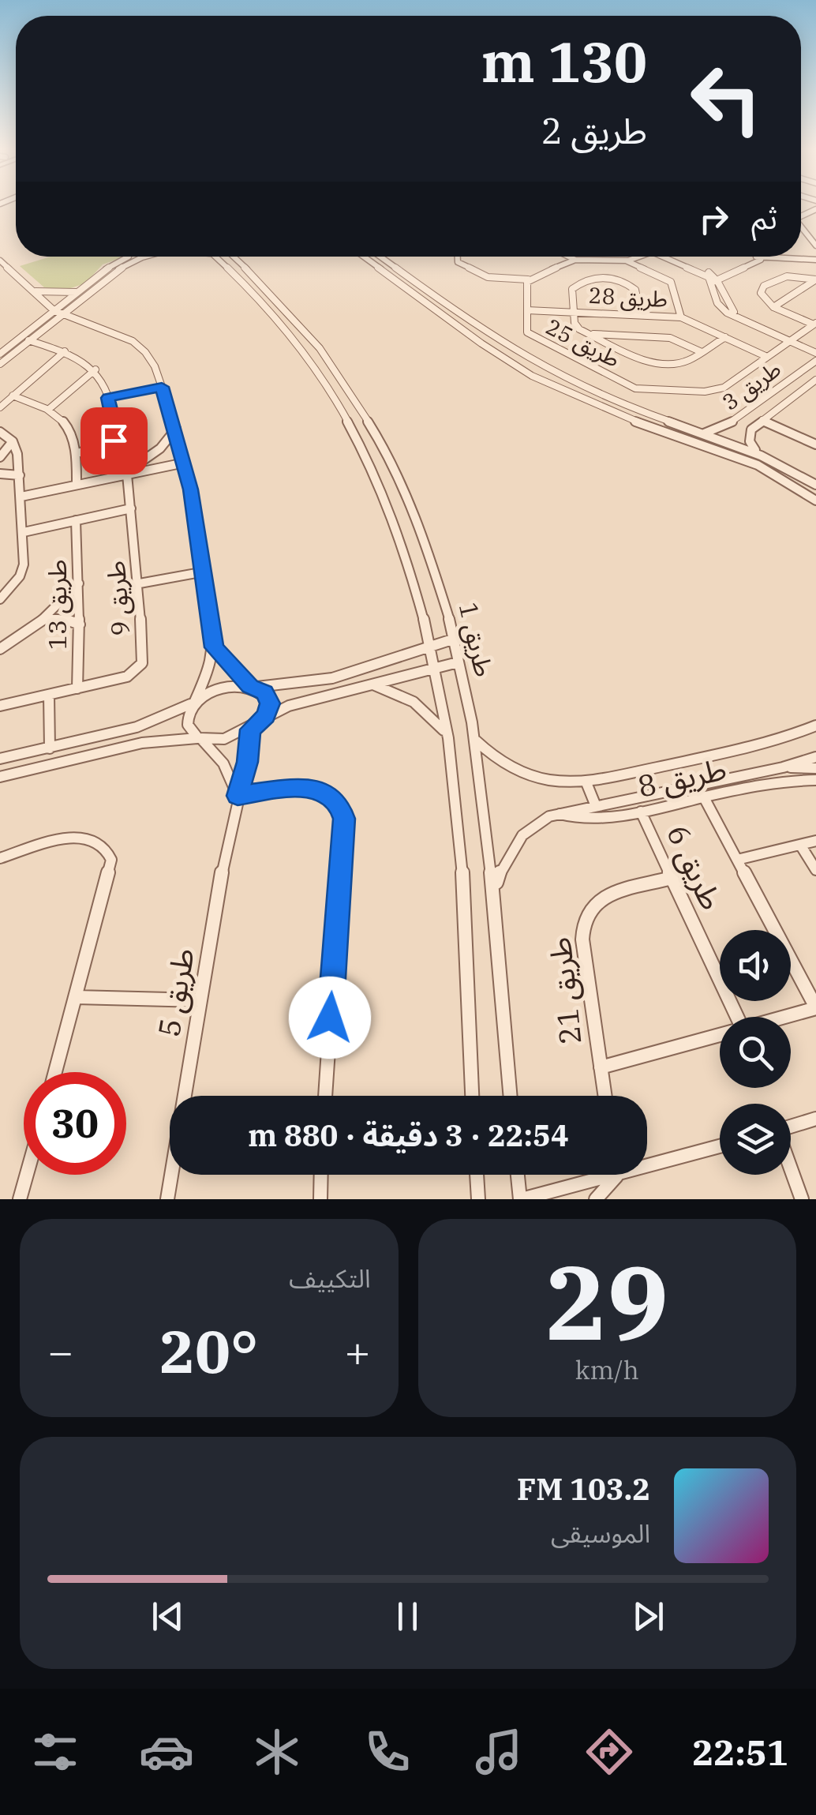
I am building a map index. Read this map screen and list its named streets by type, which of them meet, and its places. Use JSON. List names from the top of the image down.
{
  "streets": {
    "street": [
      "طريق 28",
      "طريق 25",
      "طريق 3",
      "طريق 9",
      "طريق 13",
      "طريق 1",
      "طريق 8",
      "طريق 6",
      "طريق 21",
      "طريق 5"
    ]
  },
  "crossings": [
    ["طريق 28", "طريق 25"],
    ["طريق 9", "طريق 13"],
    ["طريق 8", "طريق 6"],
    ["طريق 6", "طريق 21"]
  ],
  "page": {
    "turn": ["130 m", "طريق 2"],
    "then": "ثم",
    "limit": "30",
    "trip": "22:54 · 3 دقيقة · 880 m",
    "tile": [
      ["29", "km/h"],
      "التكييف"
    ],
    "heat": ["−", "20°", "+"],
    "song": ["103.2 FM", "الموسيقى"],
    "tabs": "22:51"
  }
}
